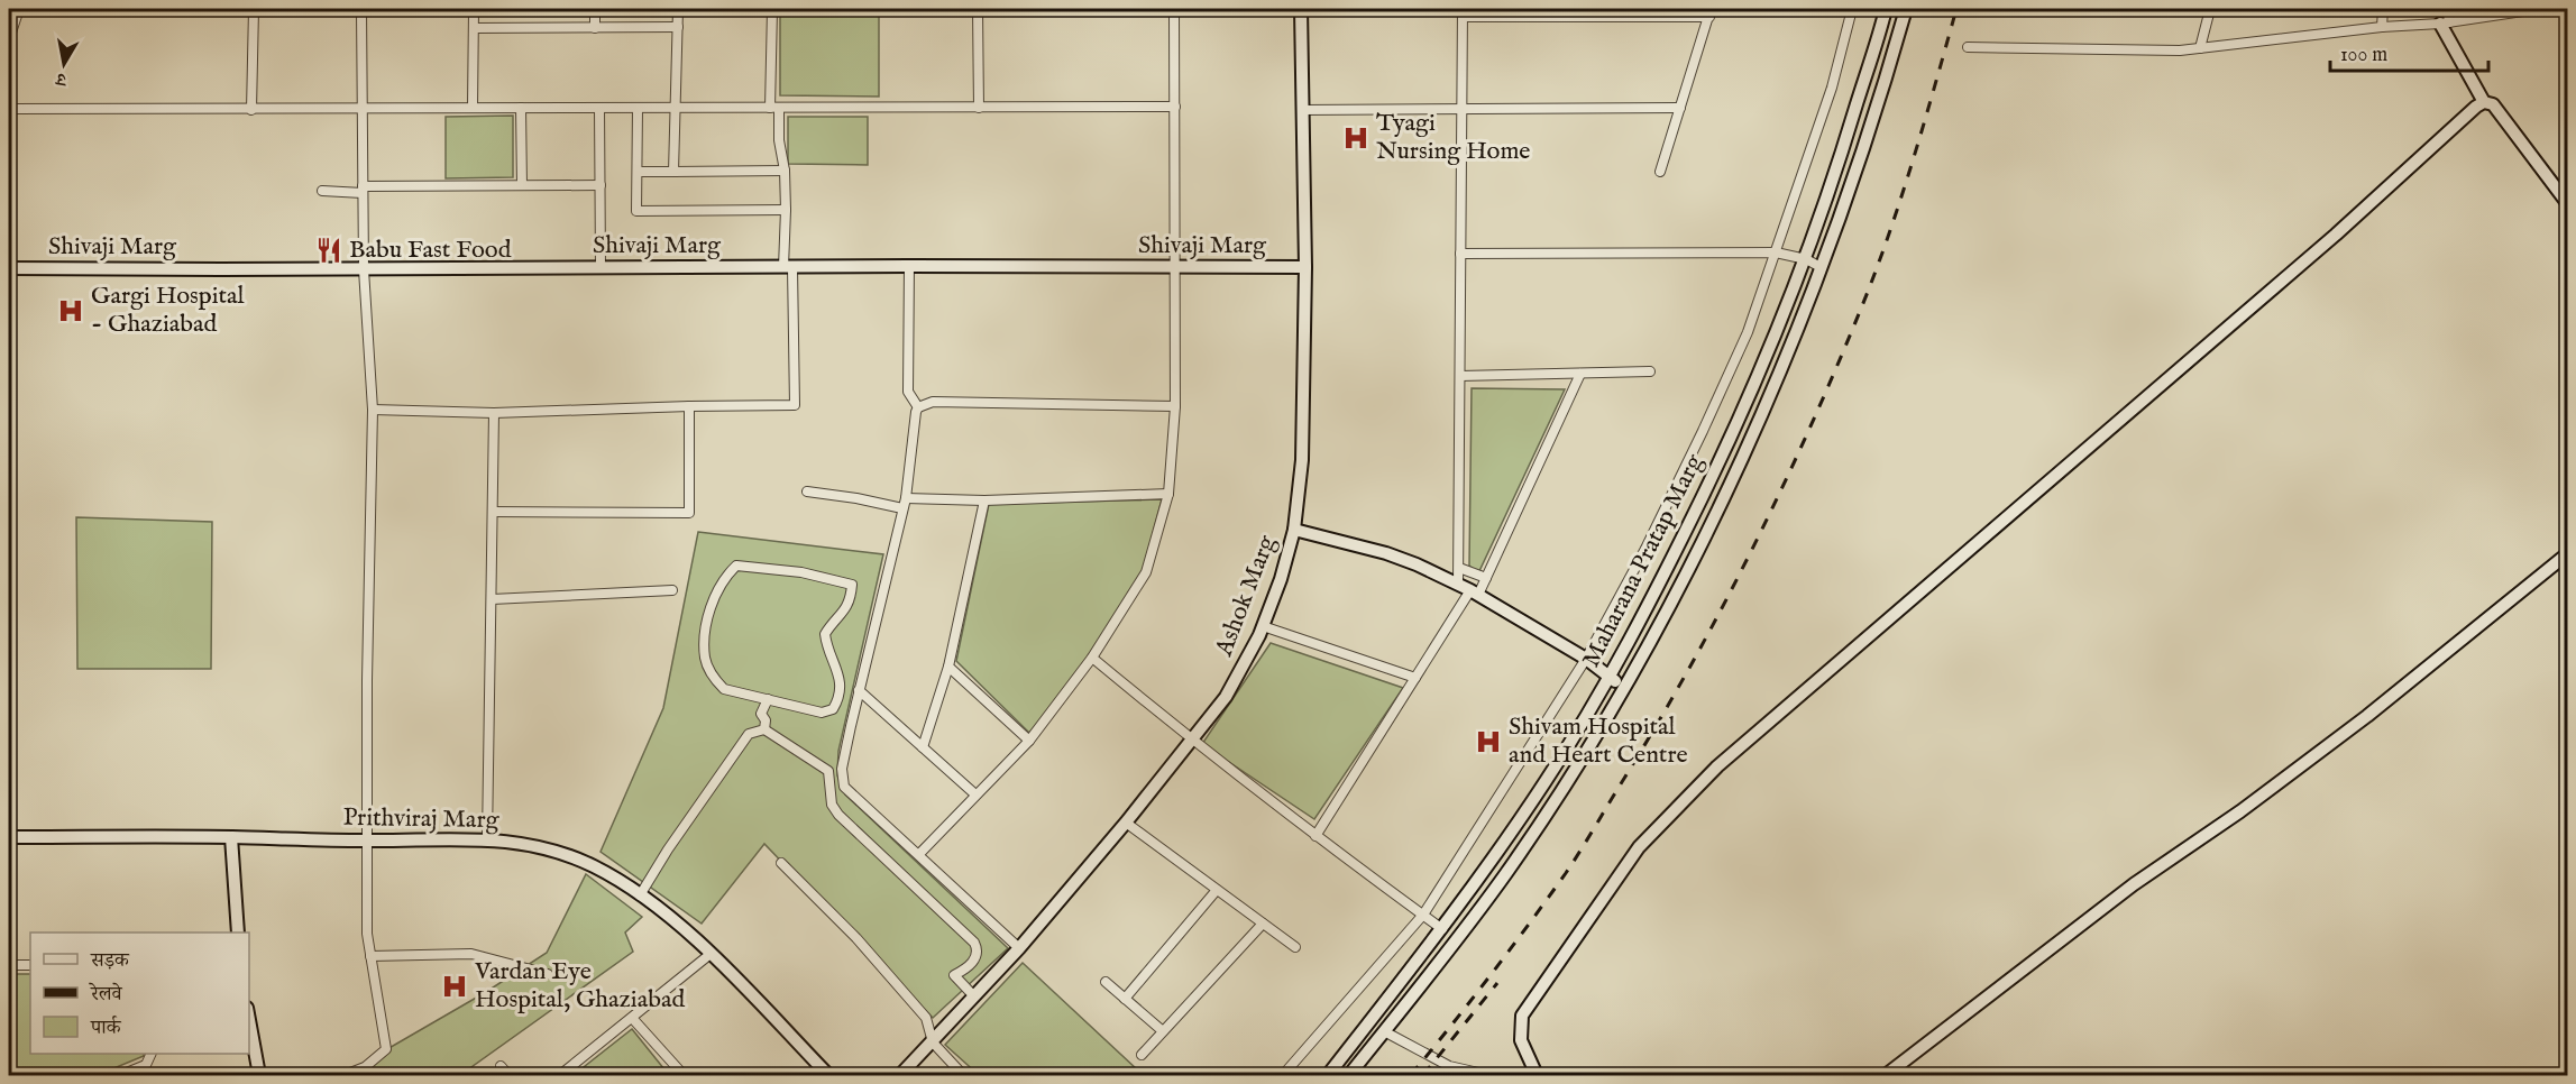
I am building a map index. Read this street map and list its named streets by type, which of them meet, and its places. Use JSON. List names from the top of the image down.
{
  "streets": {
    "street": [
      "Shivaji Marg",
      "Maharana Pratap Marg",
      "Ashok Marg",
      "Prithviraj Marg"
    ]
  },
  "crossings": [
    ["Shivaji Marg", "Ashok Marg"]
  ],
  "places": {
    "hospital": [
      "Tyagi Nursing Home",
      "Gargi Hospital - Ghaziabad",
      "Shivam Hospital and Heart Centre",
      "Vardan Eye Hospital, Ghaziabad"
    ],
    "restaurant": ["Babu Fast Food"]
  },
  "legend": ["सड़क", "रेलवे", "पार्क"],
  "scale_bar": "100 m",
  "north": "bottom"
}
